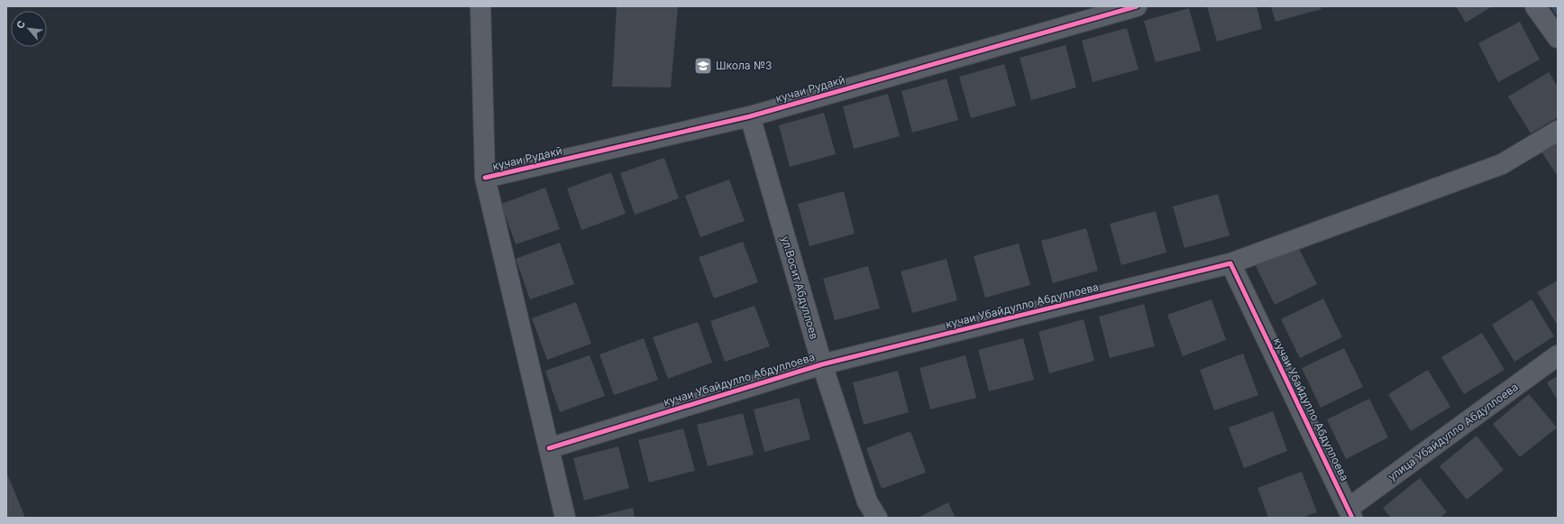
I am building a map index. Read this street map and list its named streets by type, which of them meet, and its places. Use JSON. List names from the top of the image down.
{
  "streets": {
    "street": [
      "кучаи Рудакӣ",
      "ул.Восит Абдуллоев",
      "кучаи Убайдулло Абдуллоева",
      "улица Убайдулло Абдуллоева"
    ]
  },
  "crossings": [
    ["кучаи Рудакӣ", "ул.Восит Абдуллоев"],
    ["ул.Восит Абдуллоев", "кучаи Убайдулло Абдуллоева"],
    ["кучаи Убайдулло Абдуллоева", "улица Убайдулло Абдуллоева"]
  ],
  "places": {
    "school or university": ["Школа №3"]
  },
  "north": "top left"
}
